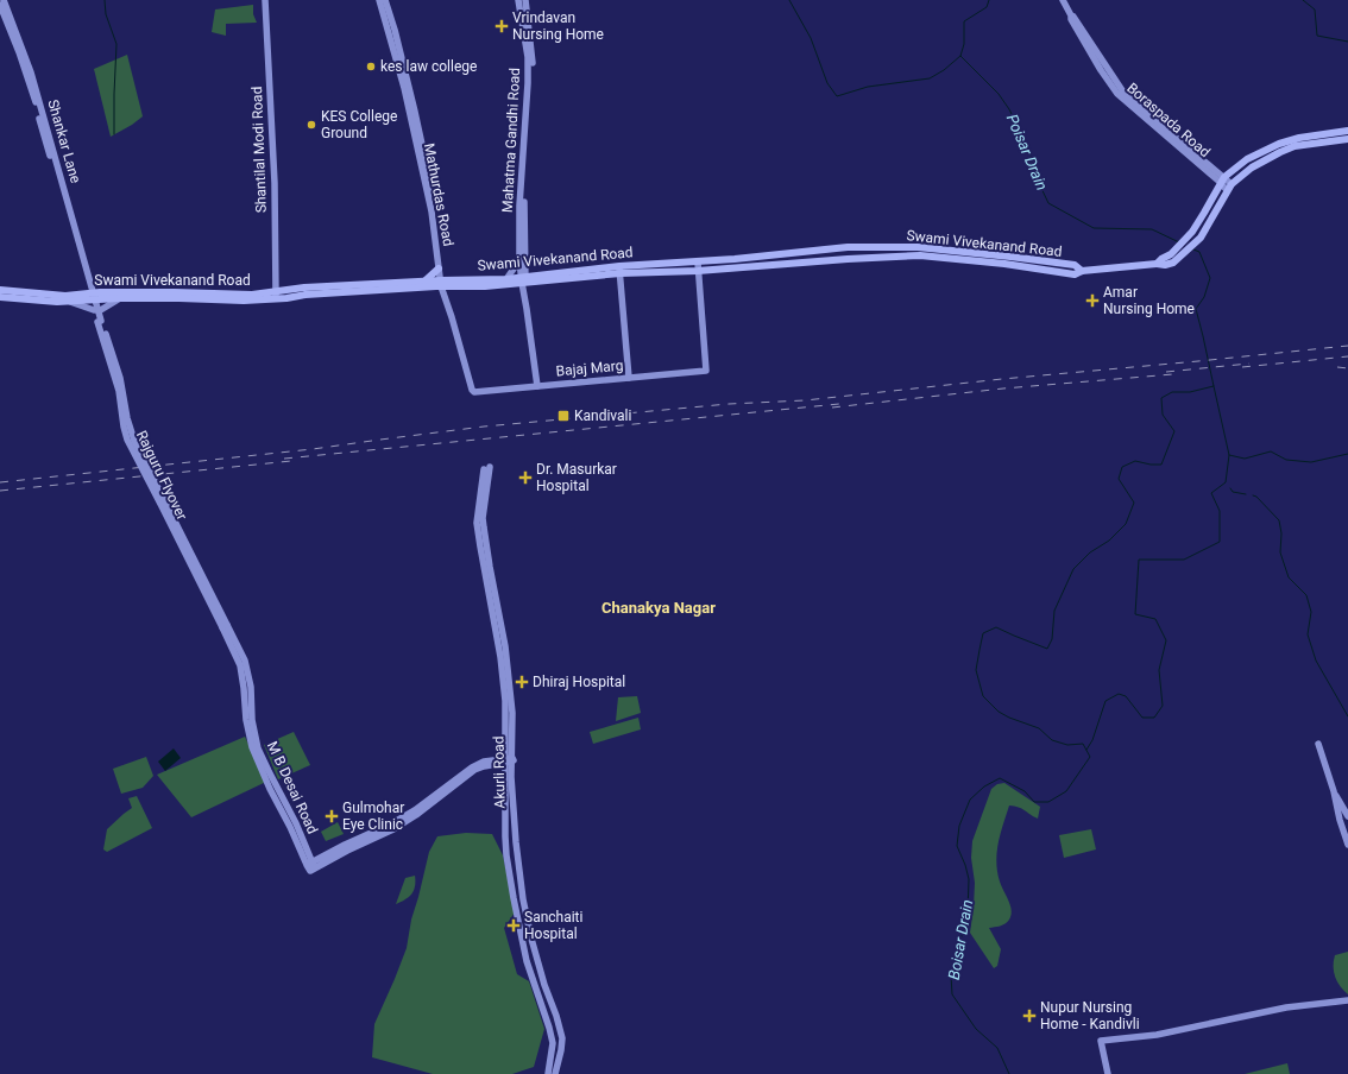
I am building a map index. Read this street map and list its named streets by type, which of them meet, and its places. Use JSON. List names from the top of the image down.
{
  "streets": {
    "main road": ["Swami Vivekanand Road"],
    "street": [
      "Boraspada Road",
      "Mahatma Gandhi Road",
      "Shankar Lane",
      "Shantilal Modi Road",
      "Mathurdas Road",
      "Bajaj Marg",
      "Rajguru Flyover",
      "Akurli Road",
      "M B Desai Road"
    ]
  },
  "crossings": [
    ["Mahatma Gandhi Road", "Swami Vivekanand Road"],
    ["Mahatma Gandhi Road", "Bajaj Marg"],
    ["Shankar Lane", "Swami Vivekanand Road"],
    ["Shantilal Modi Road", "Swami Vivekanand Road"],
    ["Mathurdas Road", "Swami Vivekanand Road"],
    ["Mathurdas Road", "Bajaj Marg"],
    ["Swami Vivekanand Road", "Bajaj Marg"],
    ["Rajguru Flyover", "M B Desai Road"],
    ["Akurli Road", "M B Desai Road"]
  ],
  "districts": ["Chanakya Nagar"],
  "water": ["Poisar Drain", "Boisar Drain"],
  "places": {
    "health": [
      "Vrindavan Nursing Home",
      "Amar Nursing Home",
      "Dr. Masurkar Hospital",
      "Dhiraj Hospital",
      "Gulmohar Eye Clinic",
      "Sanchaiti Hospital",
      "Nupur Nursing Home - Kandivli"
    ],
    "other": ["kes law college", "KES College Ground"],
    "transit": ["Kandivali"]
  }
}
